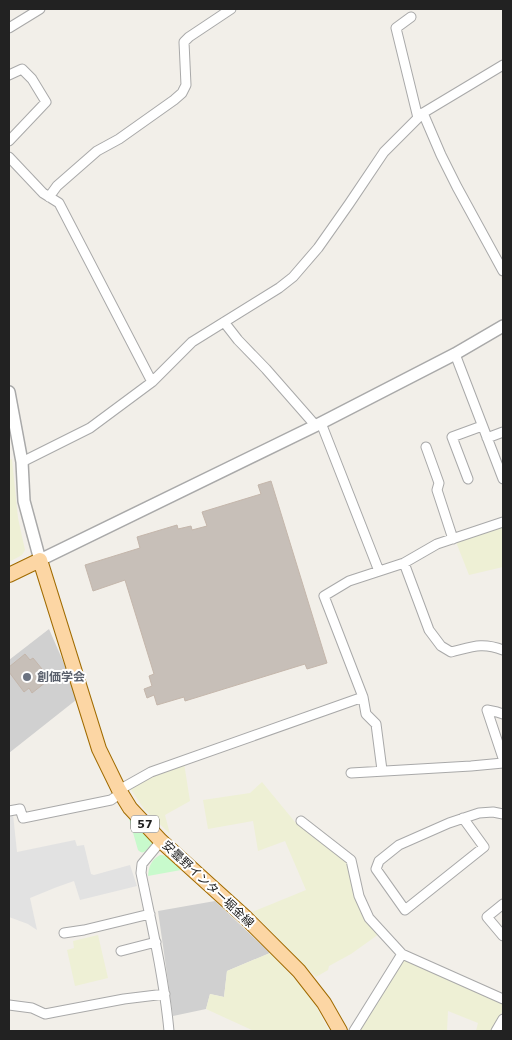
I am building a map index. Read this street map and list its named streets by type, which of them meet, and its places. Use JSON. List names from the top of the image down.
{
  "streets": {
    "main road": ["57", "安曇野インター堀金線"]
  },
  "places": ["創価学会"]
}
